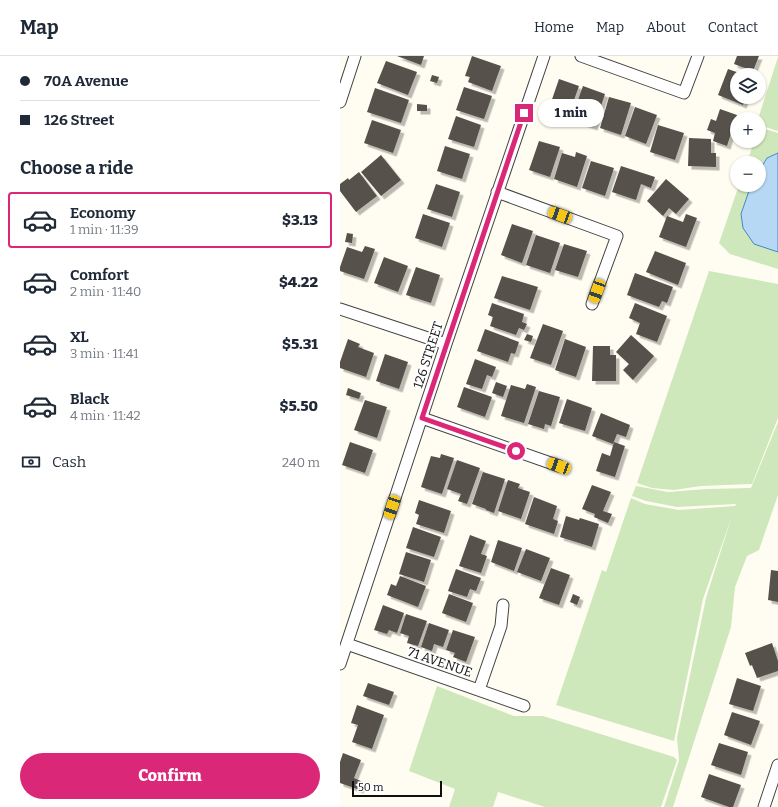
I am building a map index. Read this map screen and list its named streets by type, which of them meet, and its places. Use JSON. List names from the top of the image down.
{
  "streets": {
    "street": ["126 STREET", "71 AVENUE"]
  },
  "crossings": [
    ["126 STREET", "71 AVENUE"]
  ],
  "scale_bar": "50 m",
  "page": {
    "header": "Map",
    "nav": [
      "Home",
      "Map",
      "About",
      "Contact"
    ],
    "banner": ["70A Avenue", "126 Street"],
    "map_buttons": ["+", "−"],
    "bubble": "1 min",
    "heading": "Choose a ride",
    "list": [
      {
        "name": "Economy",
        "note": "1 min · 11:39",
        "value": "$3.13"
      },
      {
        "name": "Comfort",
        "note": "2 min · 11:40",
        "value": "$4.22"
      },
      {
        "name": "XL",
        "note": "3 min · 11:41",
        "value": "$5.31"
      },
      {
        "name": "Black",
        "note": "4 min · 11:42",
        "value": "$5.50"
      }
    ],
    "pay": ["Cash", "240 m"],
    "buttons": "Confirm",
    "scale": "50 m"
  }
}
